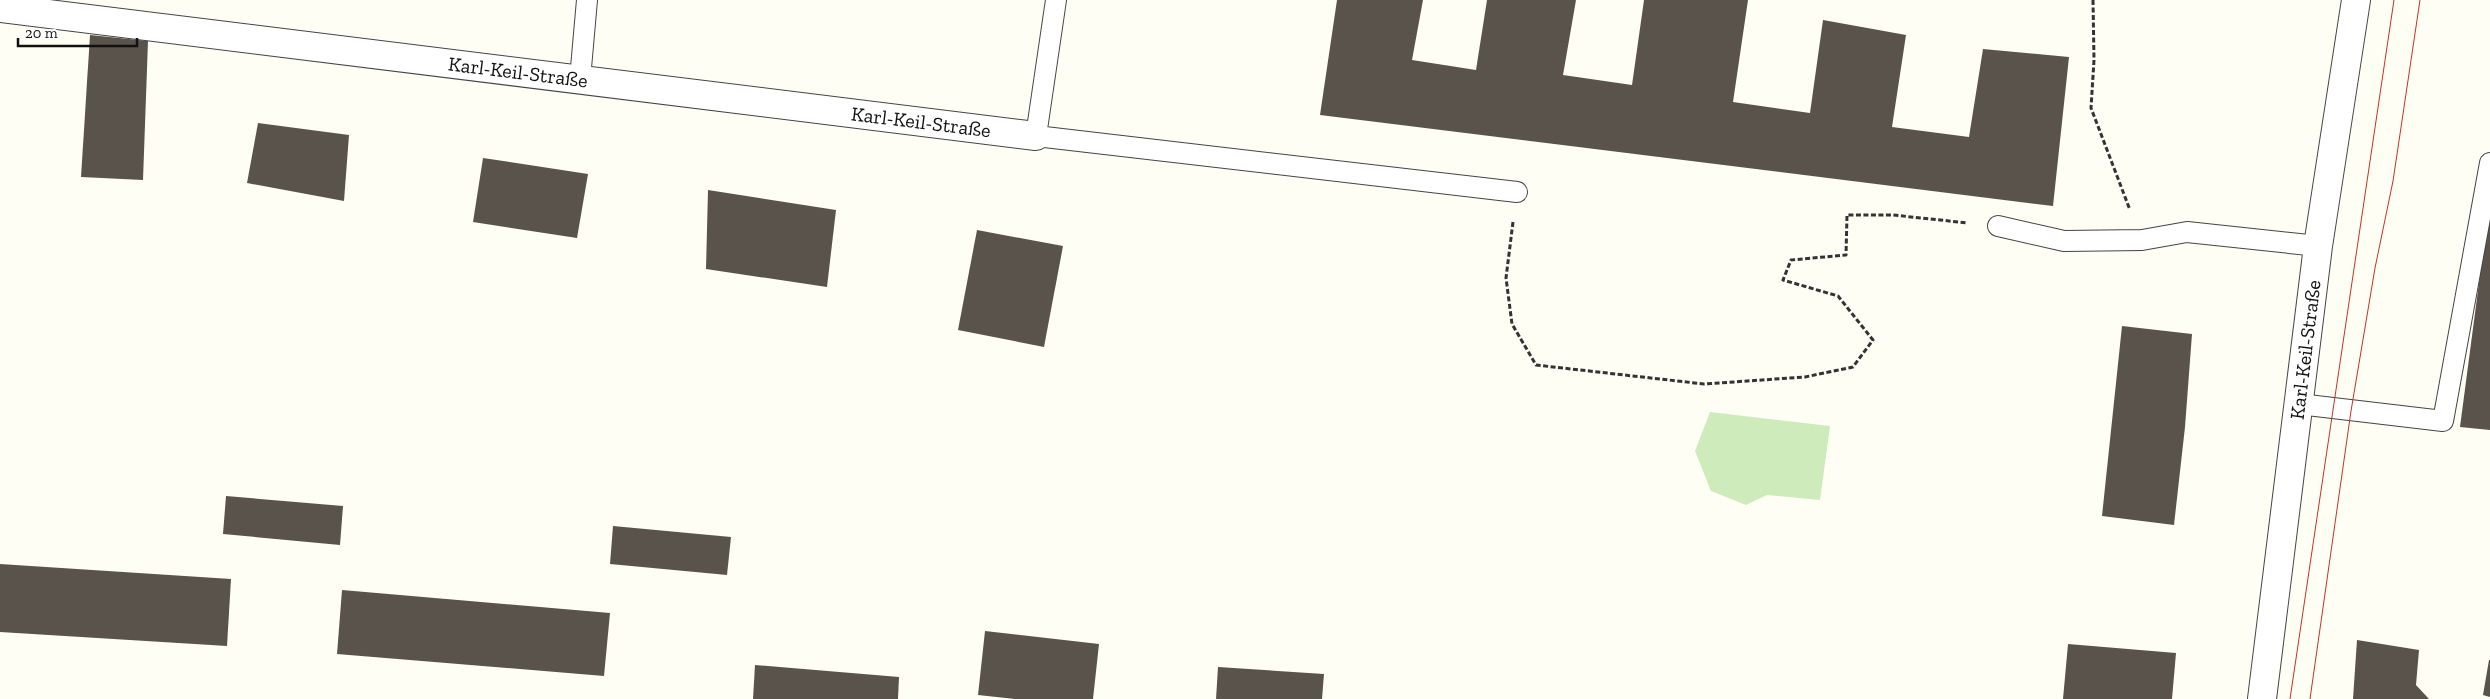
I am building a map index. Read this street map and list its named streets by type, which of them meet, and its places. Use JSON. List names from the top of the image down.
{
  "streets": {
    "street": ["Karl-Keil-Straße"]
  },
  "scale_bar": "20 m"
}
